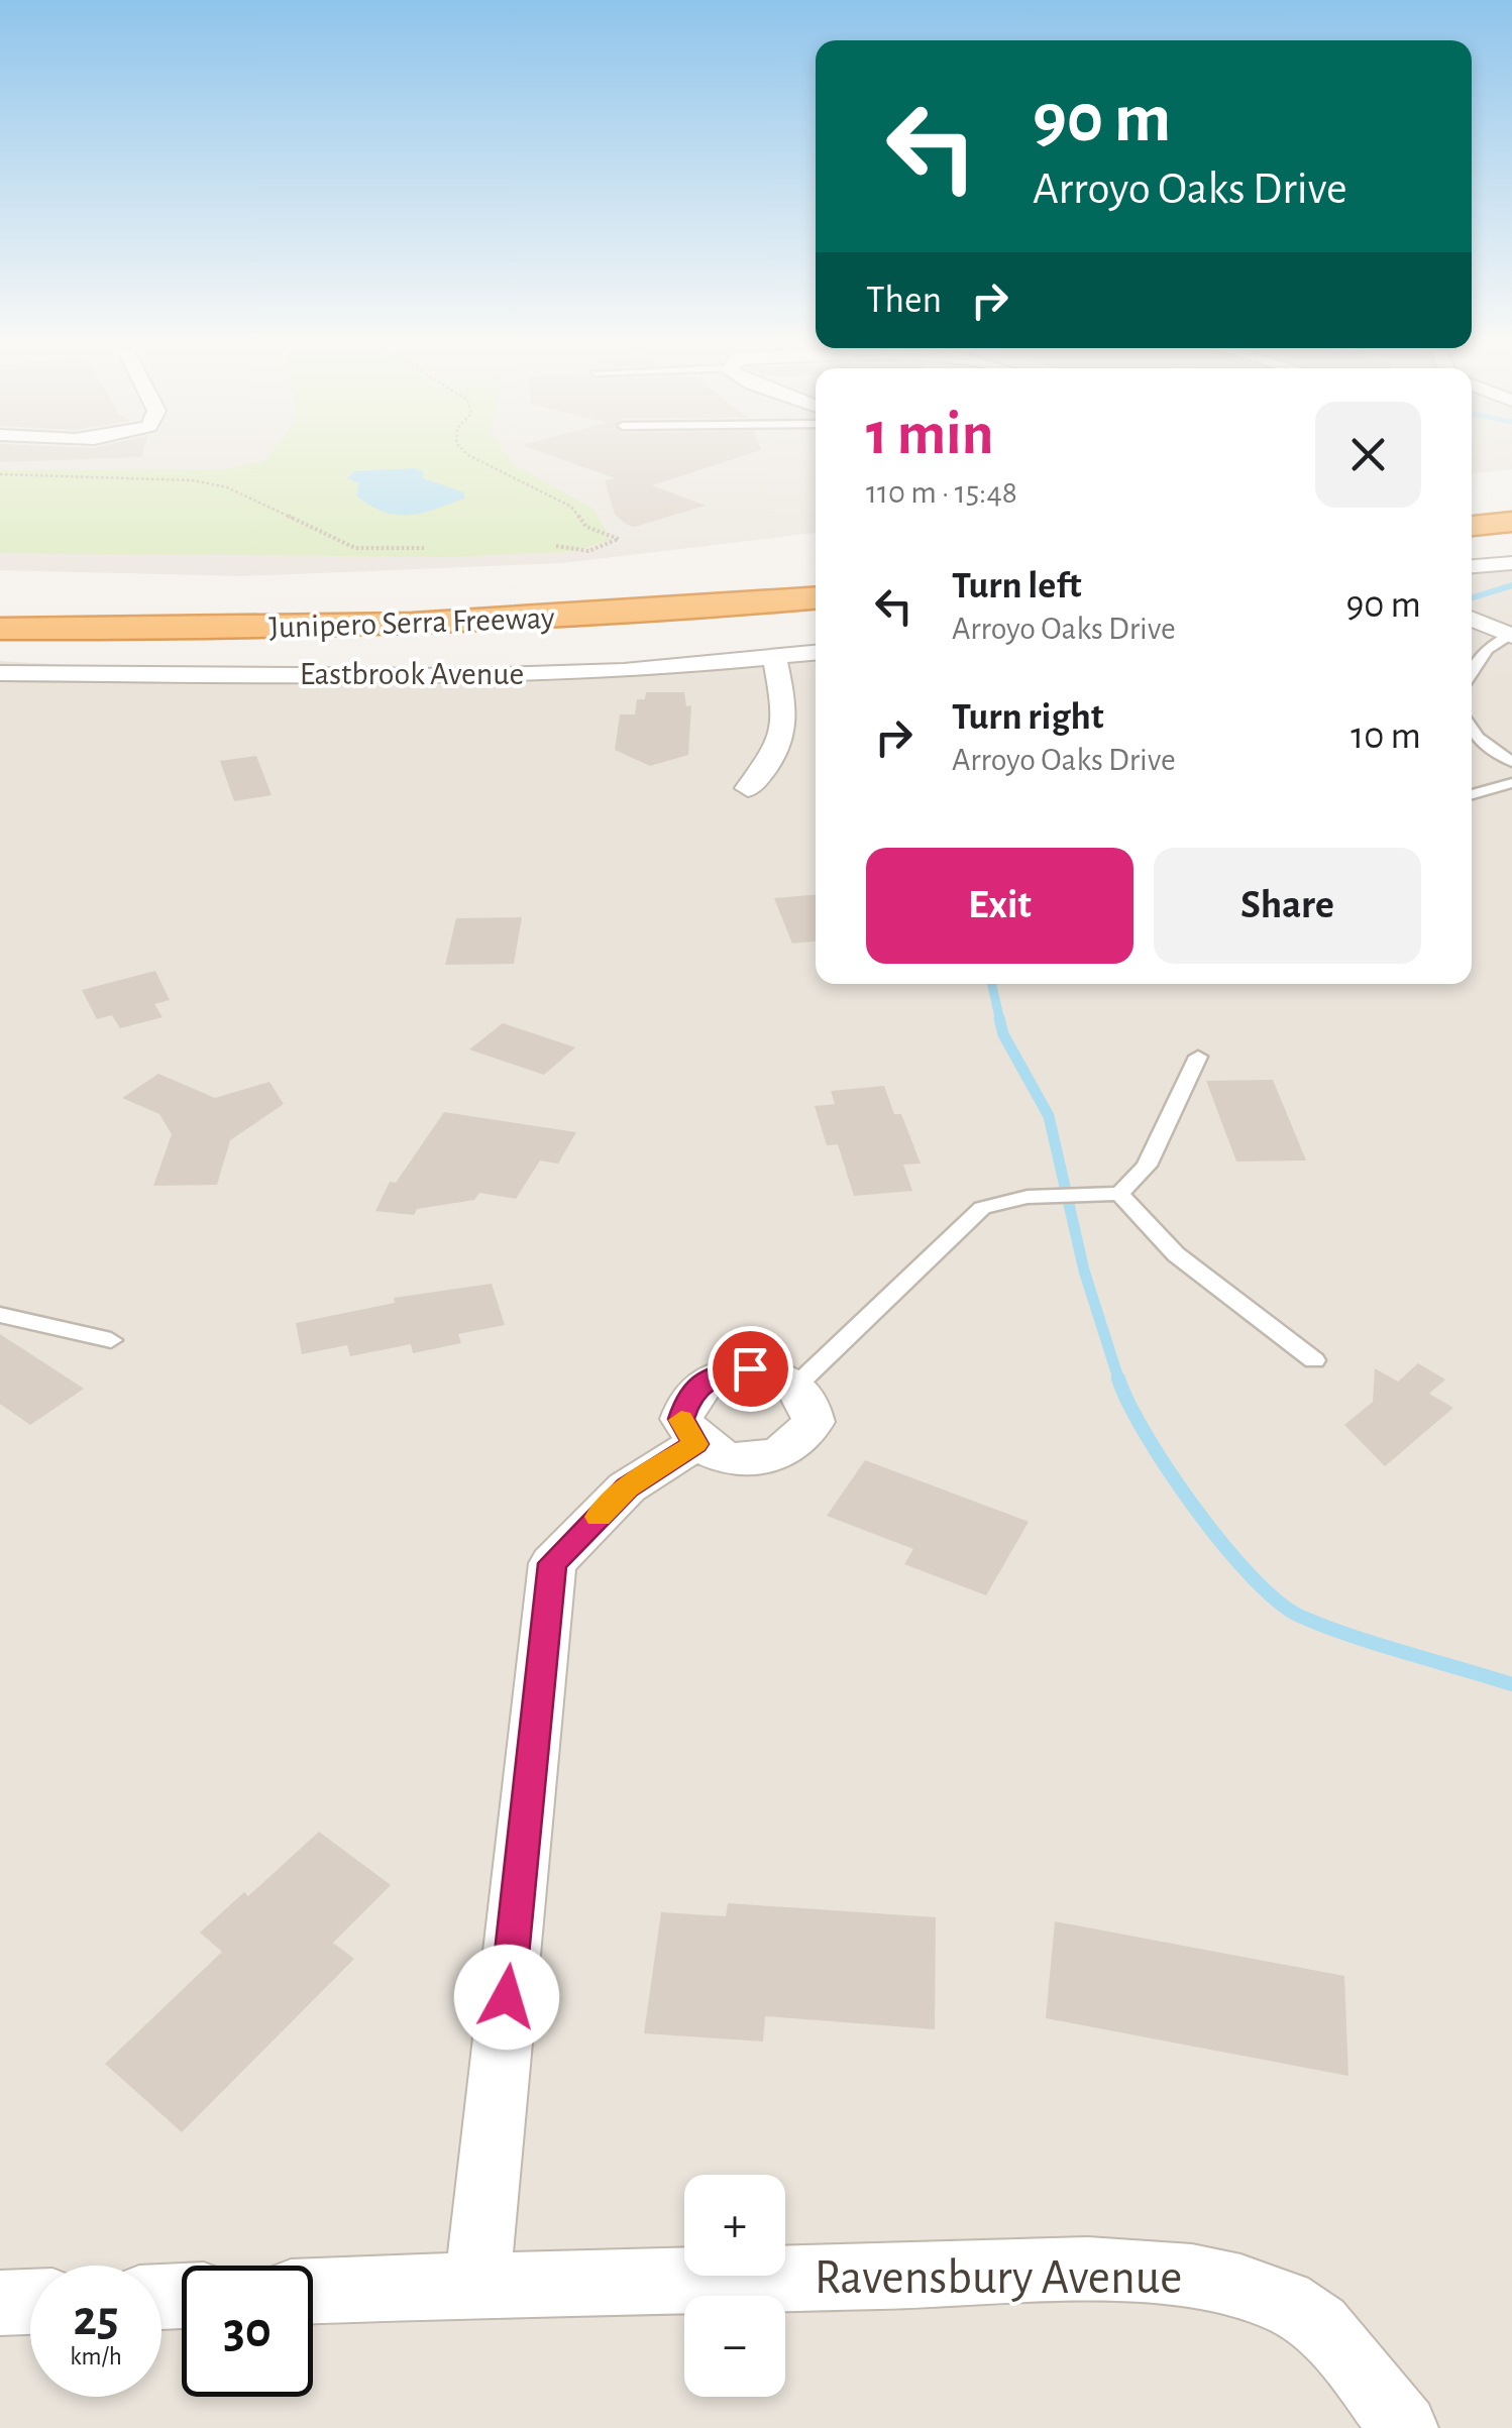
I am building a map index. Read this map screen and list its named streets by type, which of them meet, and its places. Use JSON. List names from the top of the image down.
{
  "streets": {
    "highway": ["Junipero Serra Freeway"],
    "street": ["Eastbrook Avenue", "Ravensbury Avenue"]
  },
  "page": {
    "turn": ["90 m", "Arroyo Oaks Drive"],
    "then": "Then",
    "heading": ["1 min", "110 m · 15:48"],
    "list": [
      {
        "name": "Turn left",
        "note": "Arroyo Oaks Drive",
        "value": "90 m"
      },
      {
        "name": "Turn right",
        "note": "Arroyo Oaks Drive",
        "value": "10 m"
      }
    ],
    "buttons": ["Exit", "Share"],
    "map_buttons": ["+", "−"],
    "speed": "25 km/h",
    "limit": "30"
  }
}
